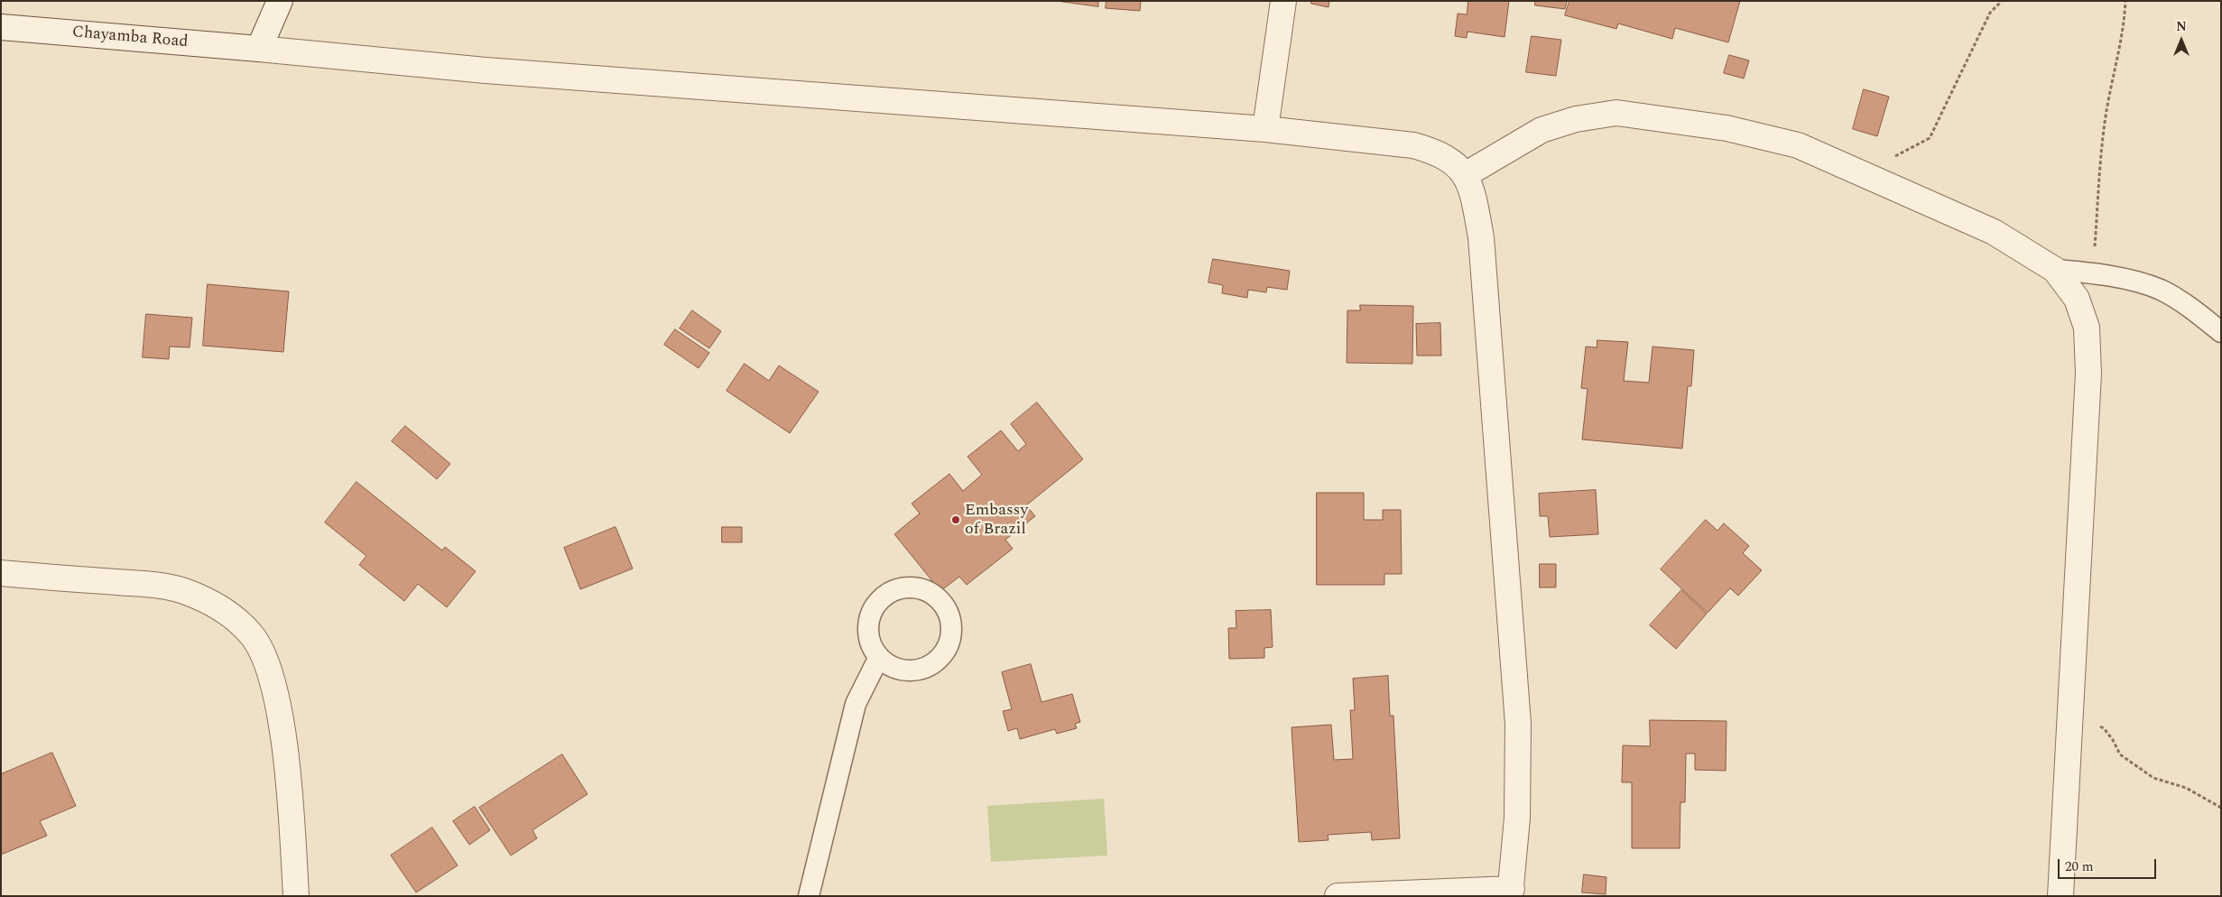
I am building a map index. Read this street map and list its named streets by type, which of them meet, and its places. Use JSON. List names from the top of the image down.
{
  "streets": {
    "street": ["Chayamba Road"]
  },
  "places": ["Embassy of Brazil"],
  "scale_bar": "20 m",
  "north": "top"
}
